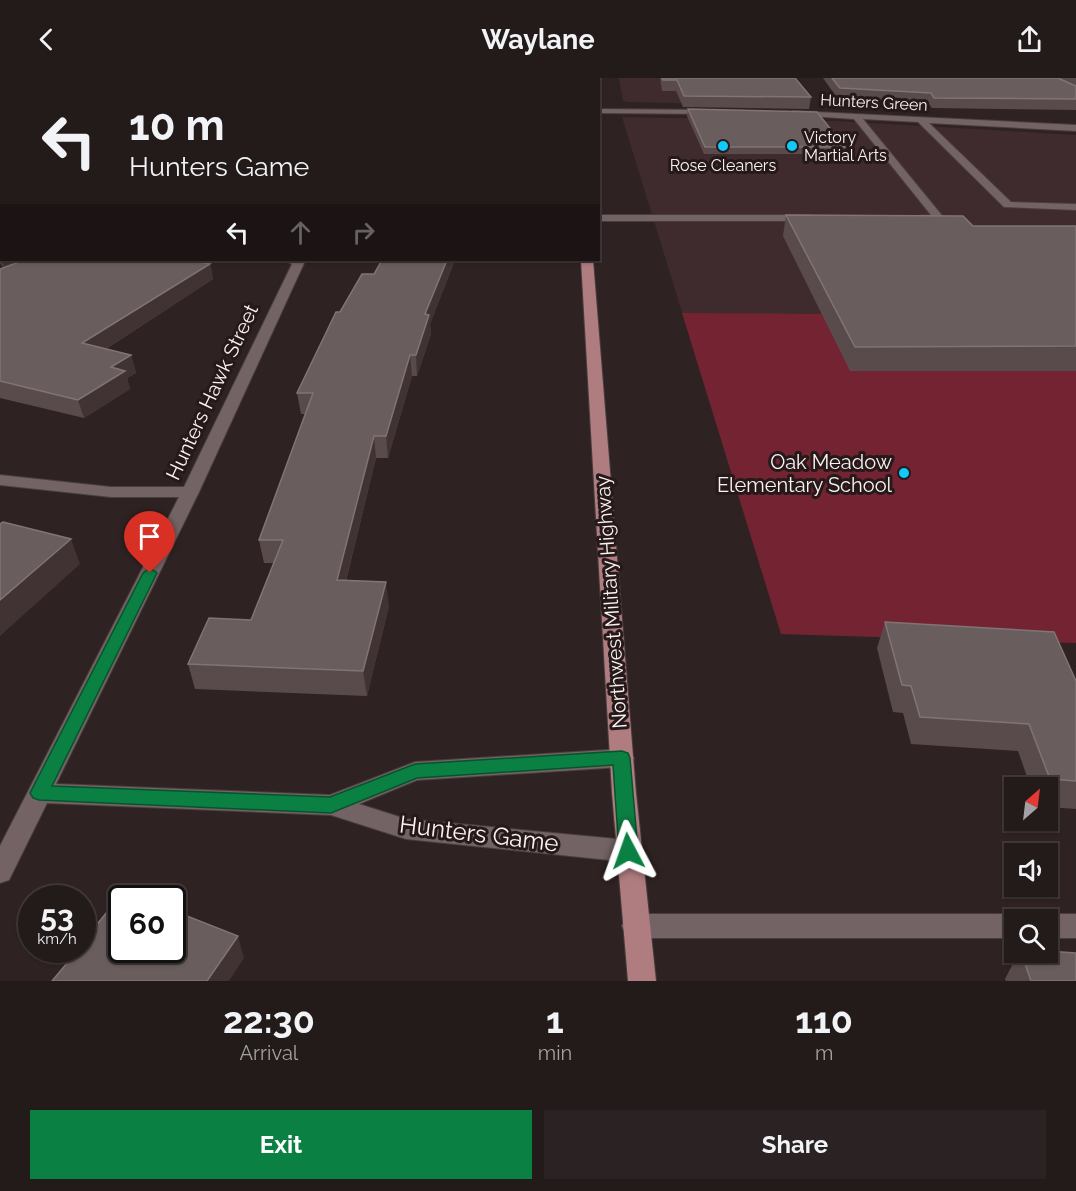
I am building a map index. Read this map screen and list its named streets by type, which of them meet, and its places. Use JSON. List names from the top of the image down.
{
  "streets": {
    "main road": ["Northwest Military Highway"],
    "street": ["Hunters Green", "Hunters Hawk Street", "Hunters Game"]
  },
  "crossings": [
    ["Hunters Hawk Street", "Hunters Game"],
    ["Northwest Military Highway", "Hunters Game"]
  ],
  "places": ["Rose Cleaners", "Victory Martial Arts", "Oak Meadow Elementary School"],
  "north": "top right",
  "page": {
    "header": "Waylane",
    "turn": ["10 m", "Hunters Game"],
    "speed": "53 km/h",
    "limit": "60",
    "eta": [
      "22:30",
      "Arrival",
      "1",
      "min",
      "110",
      "m"
    ],
    "buttons": ["Exit", "Share"]
  }
}
